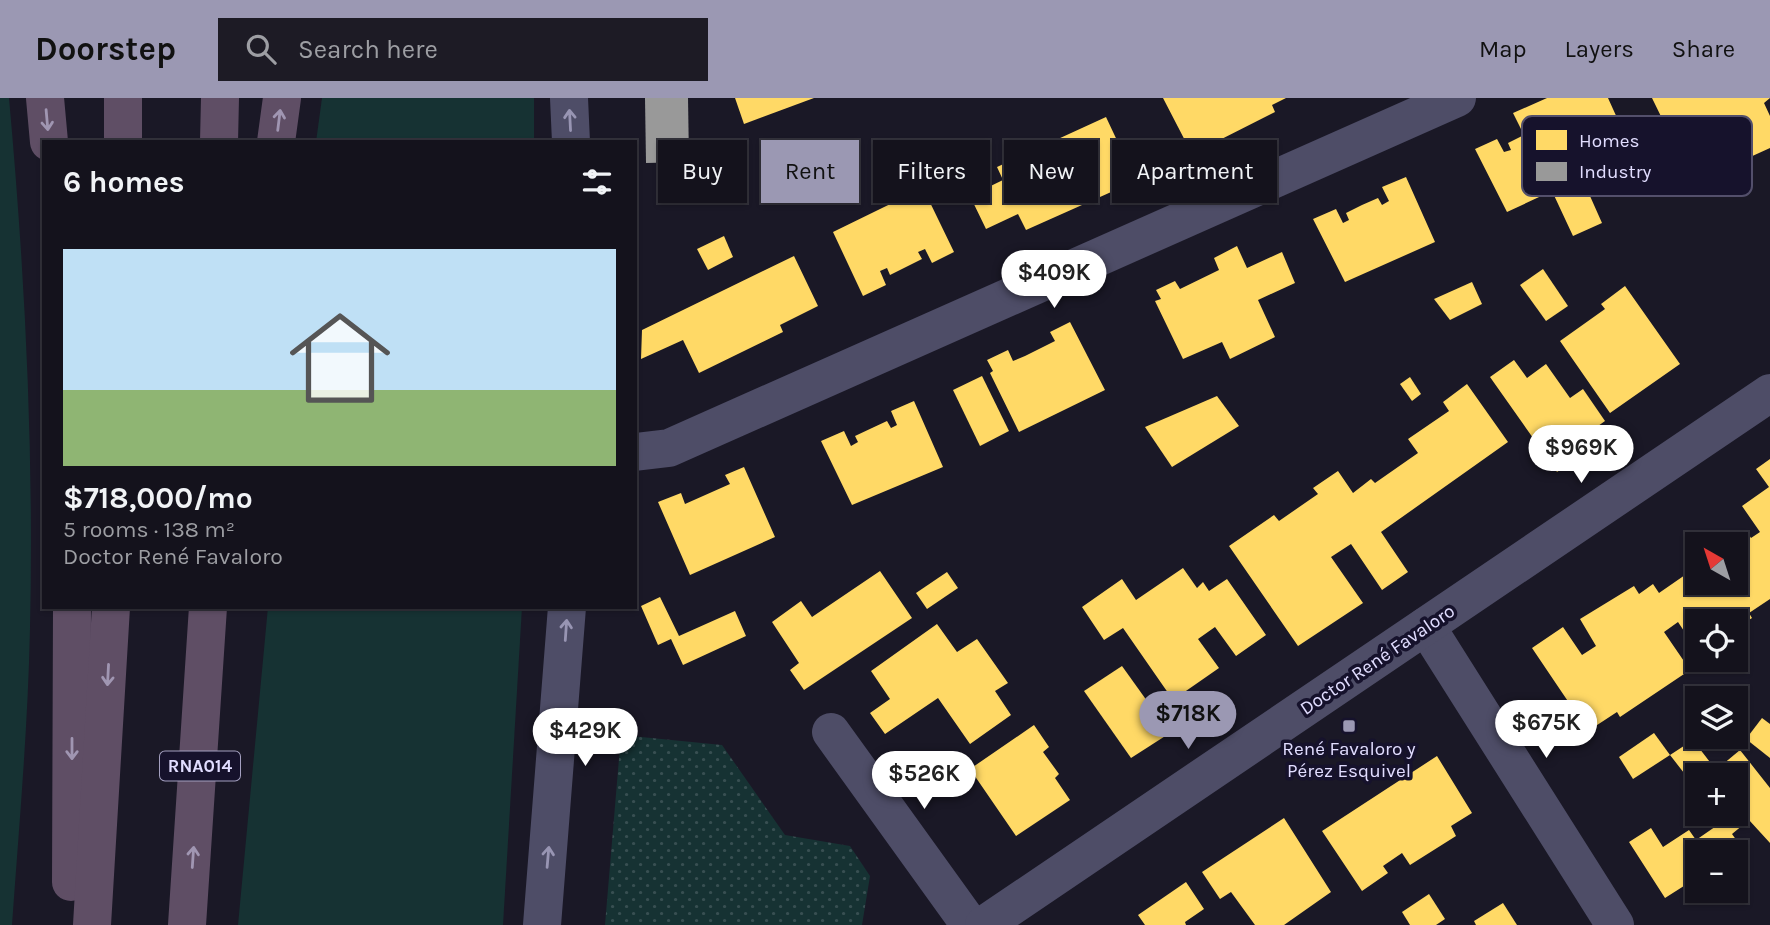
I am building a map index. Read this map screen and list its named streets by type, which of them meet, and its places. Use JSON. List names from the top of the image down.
{
  "streets": {
    "highway": ["RNA014"],
    "street": ["Doctor René Favaloro"]
  },
  "places": {
    "transit": ["René Favaloro y Pérez Esquivel"]
  },
  "legend": ["Homes", "Industry"],
  "north": "top left",
  "page": {
    "header": "Doorstep",
    "search": "Search here",
    "nav": ["Map", "Layers", "Share"],
    "chip": [
      "Buy",
      "Rent",
      "Filters",
      "New",
      "Apartment"
    ],
    "heading": "6 homes",
    "list": [
      {
        "name": "$718,000/mo",
        "note": "5 rooms · 138 m² · Doctor René Favaloro"
      }
    ],
    "price": [
      "$409K",
      "$969K",
      "$718K",
      "$675K",
      "$429K",
      "$526K"
    ],
    "map_buttons": ["+", "−"]
  }
}
